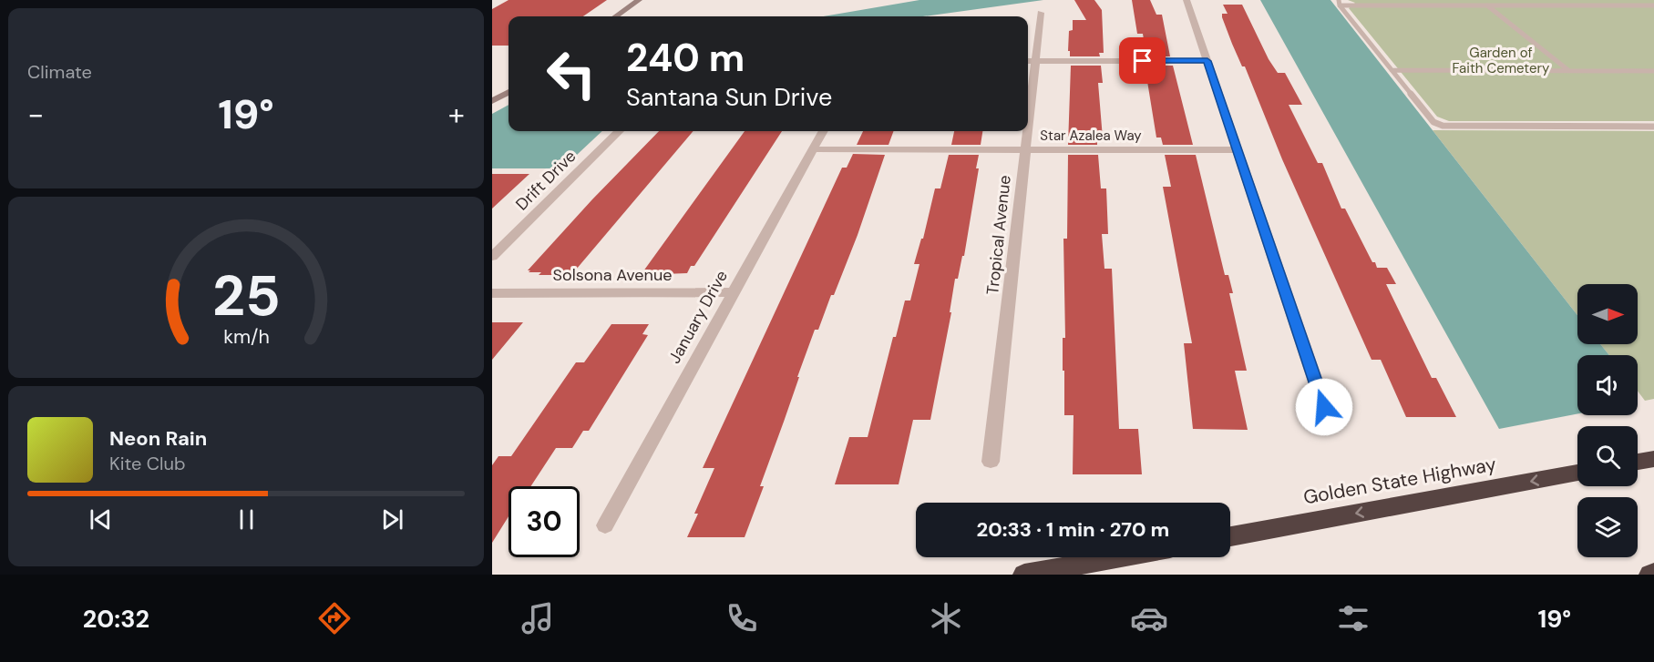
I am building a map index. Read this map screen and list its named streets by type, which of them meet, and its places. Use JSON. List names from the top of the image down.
{
  "streets": {
    "highway": ["Golden State Highway"],
    "street": [
      "Star Azalea Way",
      "Drift Drive",
      "Tropical Avenue",
      "Solsona Avenue",
      "January Drive"
    ]
  },
  "crossings": [
    ["Star Azalea Way", "Tropical Avenue"],
    ["Star Azalea Way", "January Drive"],
    ["Solsona Avenue", "January Drive"]
  ],
  "one_way": ["Golden State Highway"],
  "parks": ["Garden of Faith Cemetery"],
  "north": "right",
  "page": {
    "tile": "Climate",
    "turn": ["240 m", "Santana Sun Drive"],
    "heat": ["−", "19°", "+"],
    "song": ["Neon Rain", "Kite Club"],
    "limit": "30",
    "trip": "20:33 · 1 min · 270 m",
    "tabs": ["20:32", "19°"],
    "gauge": ["25", "km/h"]
  }
}
